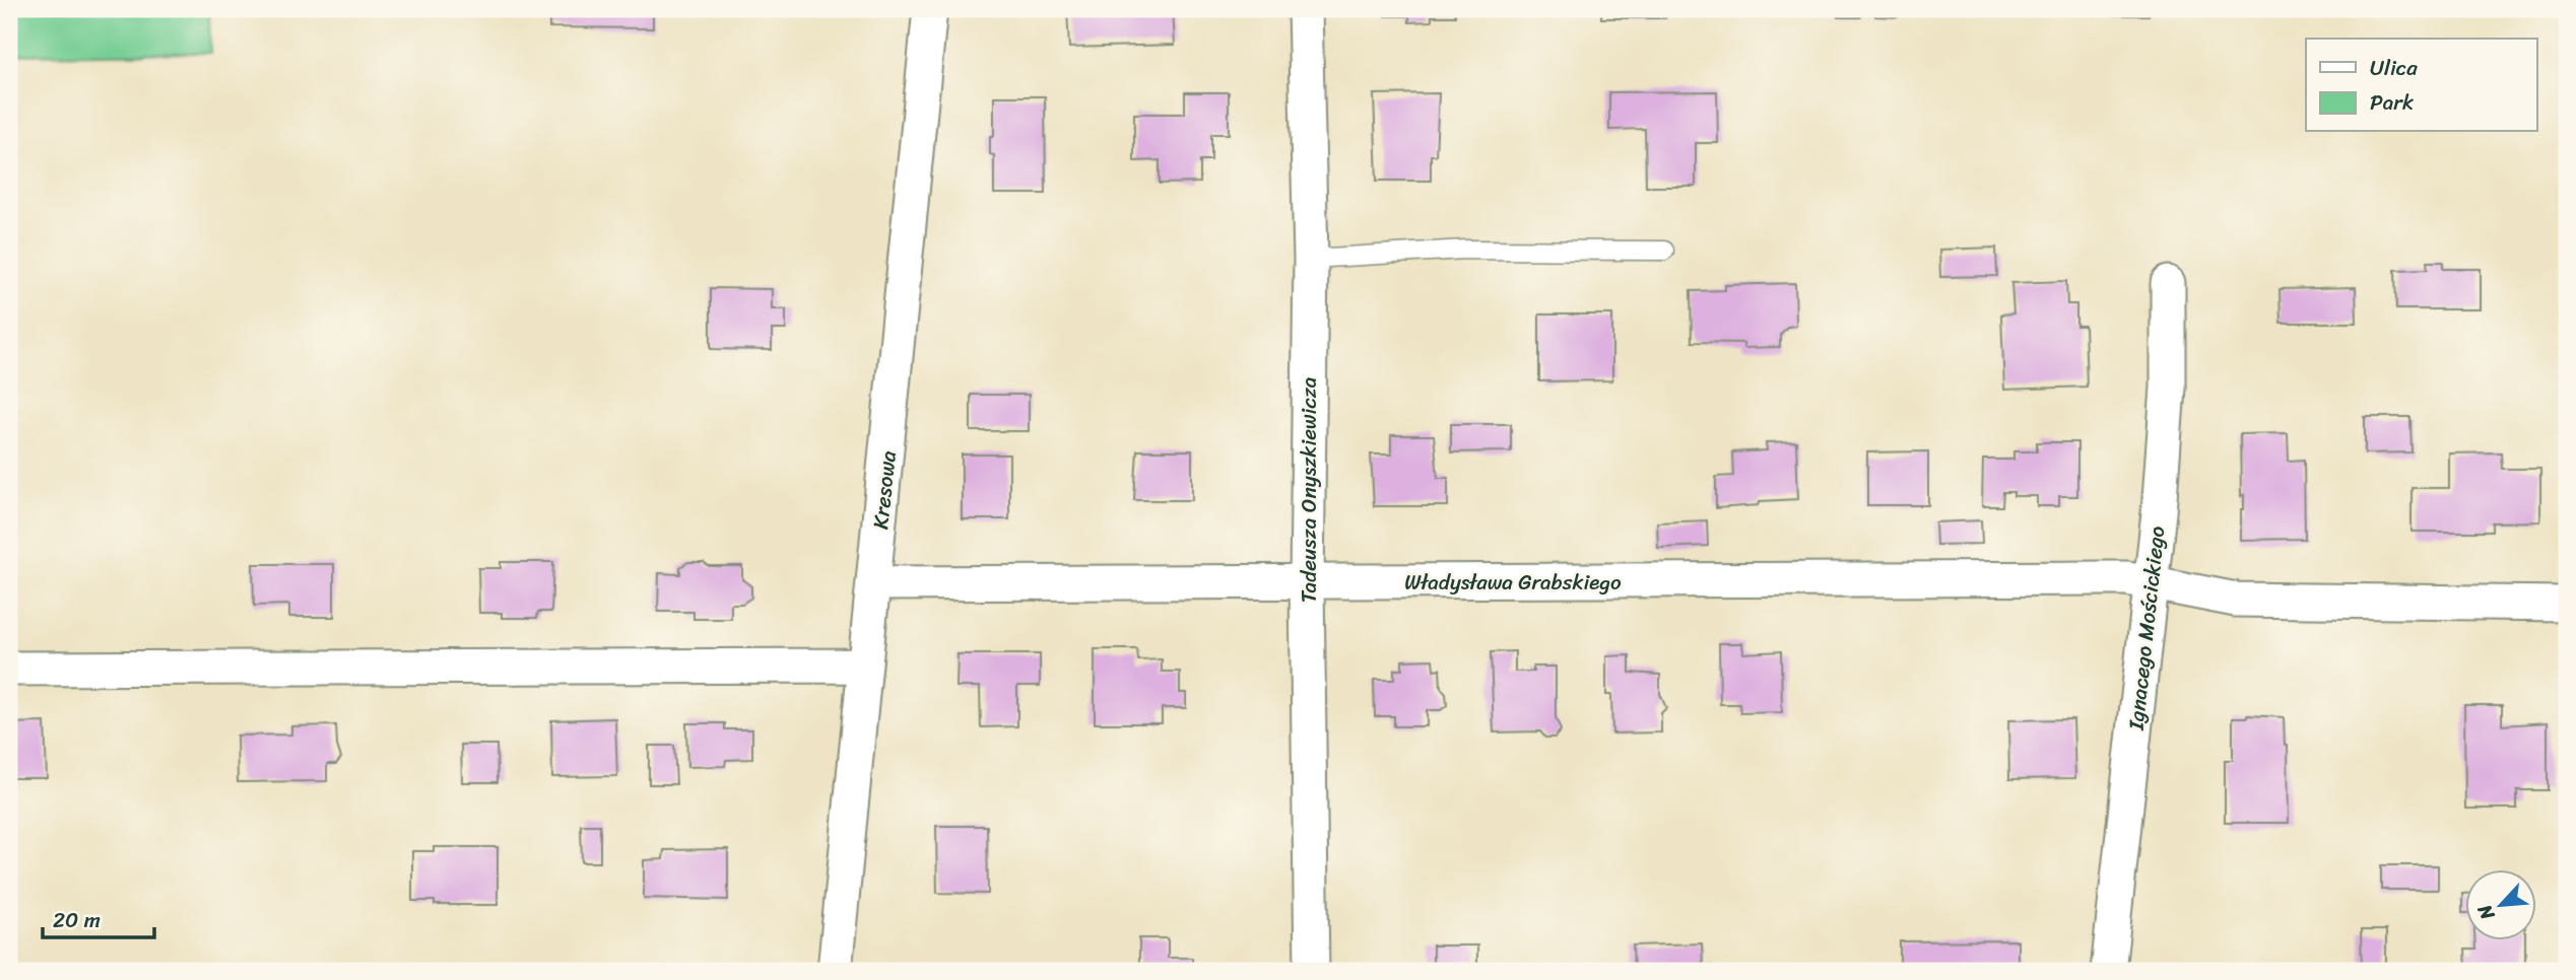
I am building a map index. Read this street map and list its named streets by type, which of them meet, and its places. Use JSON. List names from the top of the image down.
{
  "streets": {
    "street": [
      "Kresowa",
      "Tadeusza Onyszkiewicza",
      "Władysława Grabskiego",
      "Ignacego Mościckiego"
    ]
  },
  "crossings": [
    ["Kresowa", "Władysława Grabskiego"],
    ["Tadeusza Onyszkiewicza", "Władysława Grabskiego"],
    ["Władysława Grabskiego", "Ignacego Mościckiego"]
  ],
  "legend": ["Ulica", "Park"],
  "scale_bar": "20 m",
  "north": "bottom left"
}
